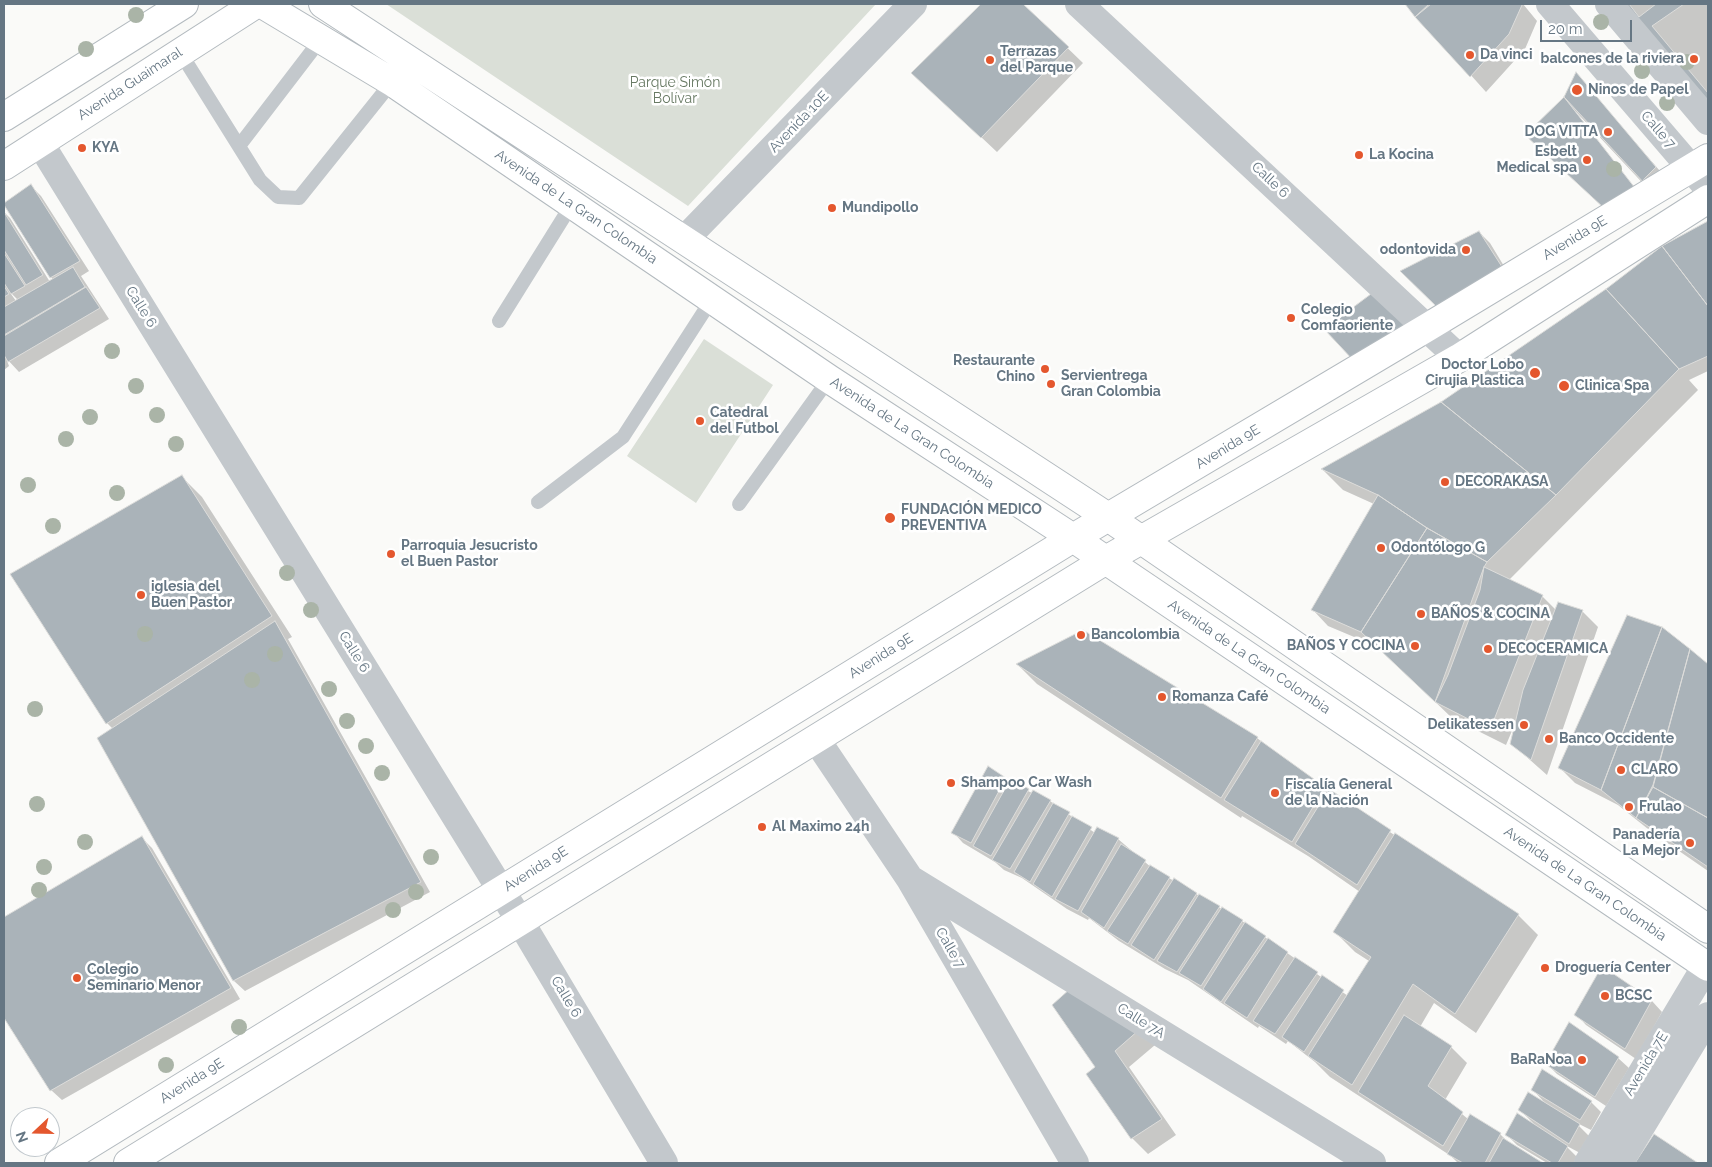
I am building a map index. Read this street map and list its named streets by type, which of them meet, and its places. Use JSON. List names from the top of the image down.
{
  "streets": {
    "street": [
      "Avenida Guaimaral",
      "Avenida 10E",
      "Calle 7",
      "Calle 6",
      "Avenida de La Gran Colombia",
      "Avenida 9E",
      "Calle 7A",
      "Avenida 7E"
    ]
  },
  "crossings": [
    ["Avenida Guaimaral", "Calle 6"],
    ["Calle 7", "Avenida 9E"],
    ["Calle 7", "Calle 7A"],
    ["Calle 6", "Avenida 9E"],
    ["Avenida de La Gran Colombia", "Avenida 9E"],
    ["Avenida de La Gran Colombia", "Avenida 7E"]
  ],
  "parks": ["Parque Simón Bolívar"],
  "places": [
    "Da vinci",
    "balcones de la riviera",
    "Terrazas del Parque",
    "Ninos de Papel",
    "DOG VITTA",
    "KYA",
    "La Kocina",
    "Esbelt Medical spa",
    "Mundipollo",
    "odontovida",
    "Colegio Comfaoriente",
    "Restaurante Chino",
    "Doctor Lobo Cirujia Plastica",
    "Servientrega Gran Colombia",
    "Clinica Spa",
    "Catedral del Futbol",
    "DECORAKASA",
    "FUNDACIÓN MEDICO PREVENTIVA",
    "Odontólogo G",
    "Parroquia Jesucristo el Buen Pastor",
    "iglesia del Buen Pastor",
    "BAÑOS & COCINA",
    "Bancolombia",
    "BAÑOS Y COCINA",
    "DECOCERAMICA",
    "Romanza Café",
    "Delikatessen",
    "Banco Occidente",
    "CLARO",
    "Shampoo Car Wash",
    "Fiscalía General de la Nación",
    "Frulao",
    "Al Maximo 24h",
    "Panadería La Mejor",
    "Droguería Center",
    "Colegio Seminario Menor",
    "BCSC",
    "BaRaNoa"
  ],
  "scale_bar": "20 m",
  "north": "left"
}
